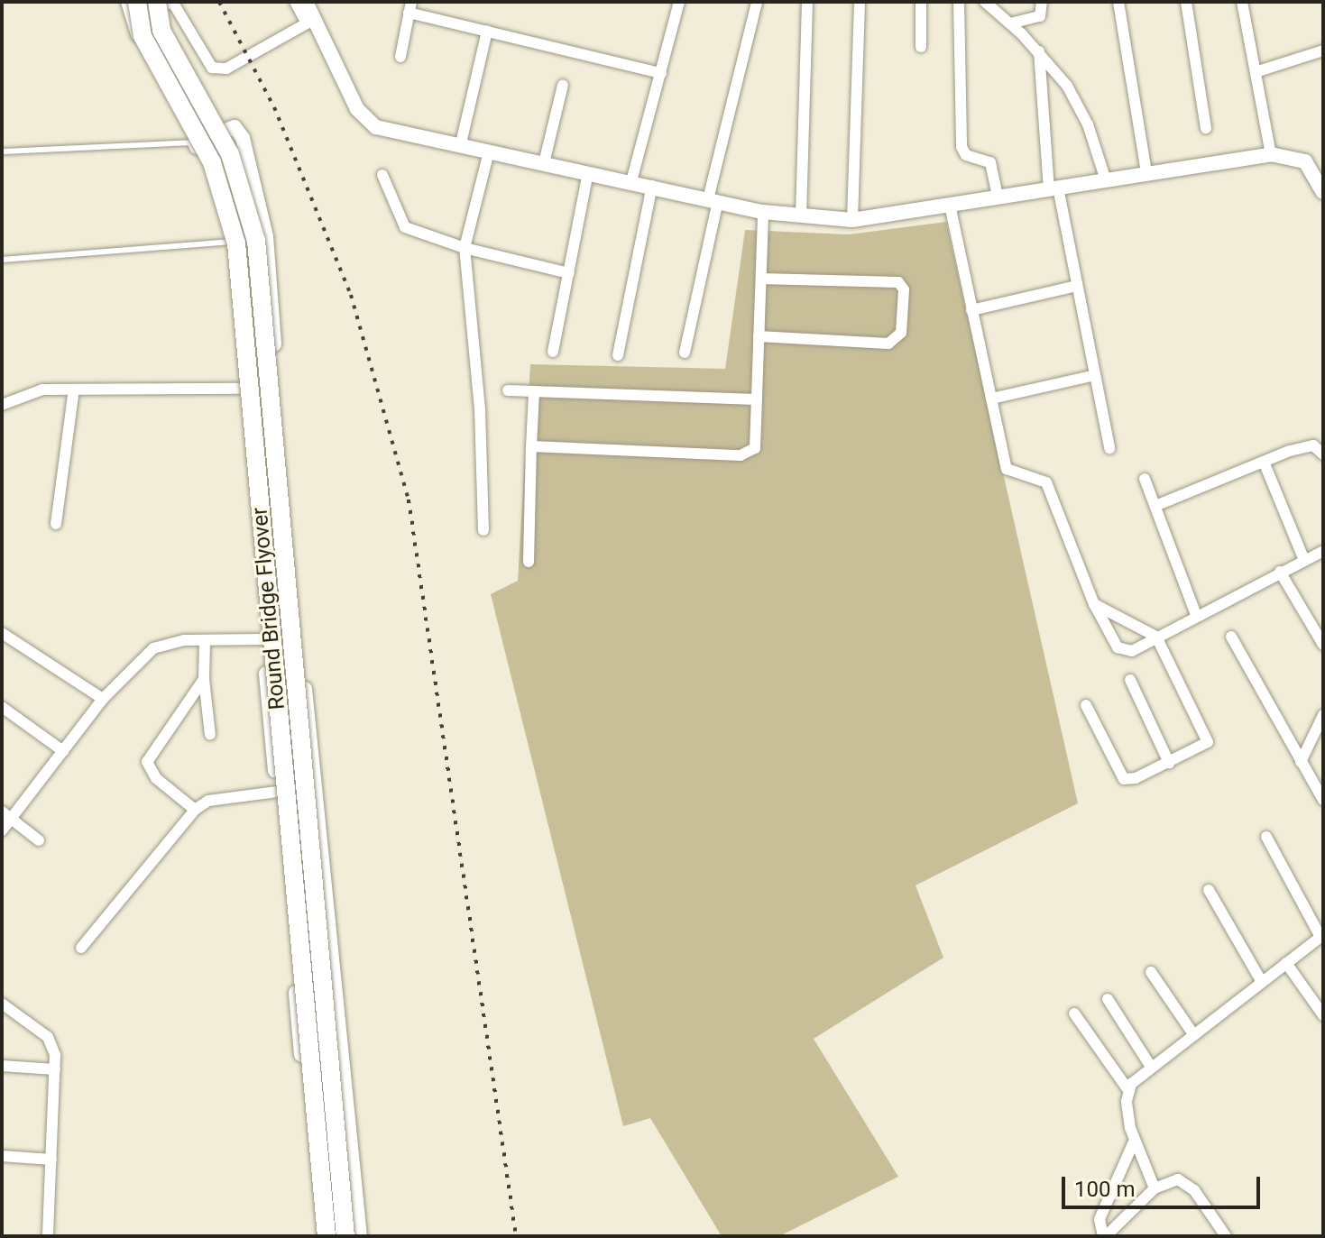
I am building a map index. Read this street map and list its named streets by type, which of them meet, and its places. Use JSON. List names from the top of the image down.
{
  "streets": {
    "main road": ["Round Bridge Flyover"]
  },
  "scale_bar": "100 m"
}
